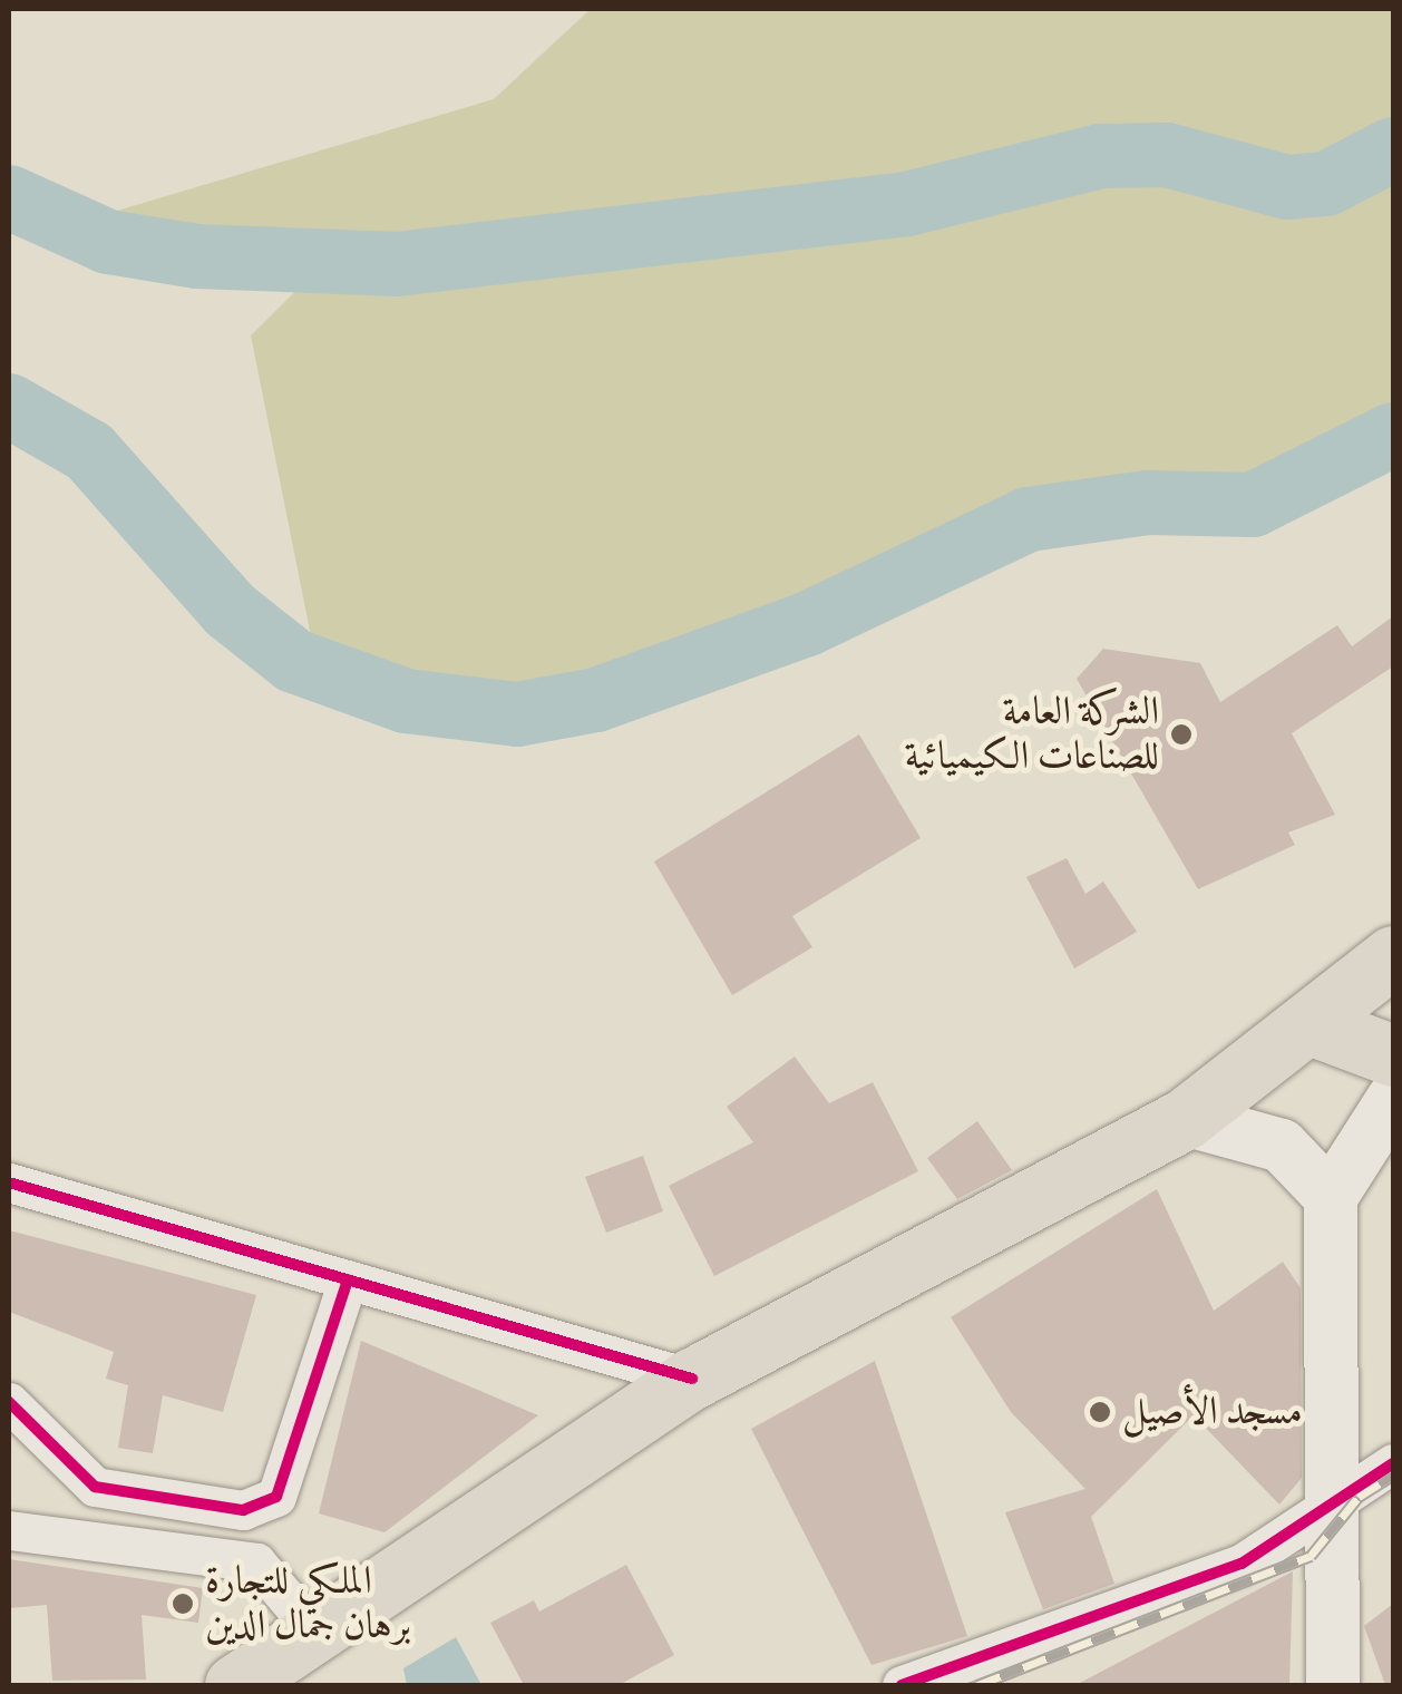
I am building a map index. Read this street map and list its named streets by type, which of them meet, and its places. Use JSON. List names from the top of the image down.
{
  "places": ["الشركة العامة للصناعات الكيميائية", "مسجد الأصيل", "الملكي للتجارة برهان جمال الدين"]
}
